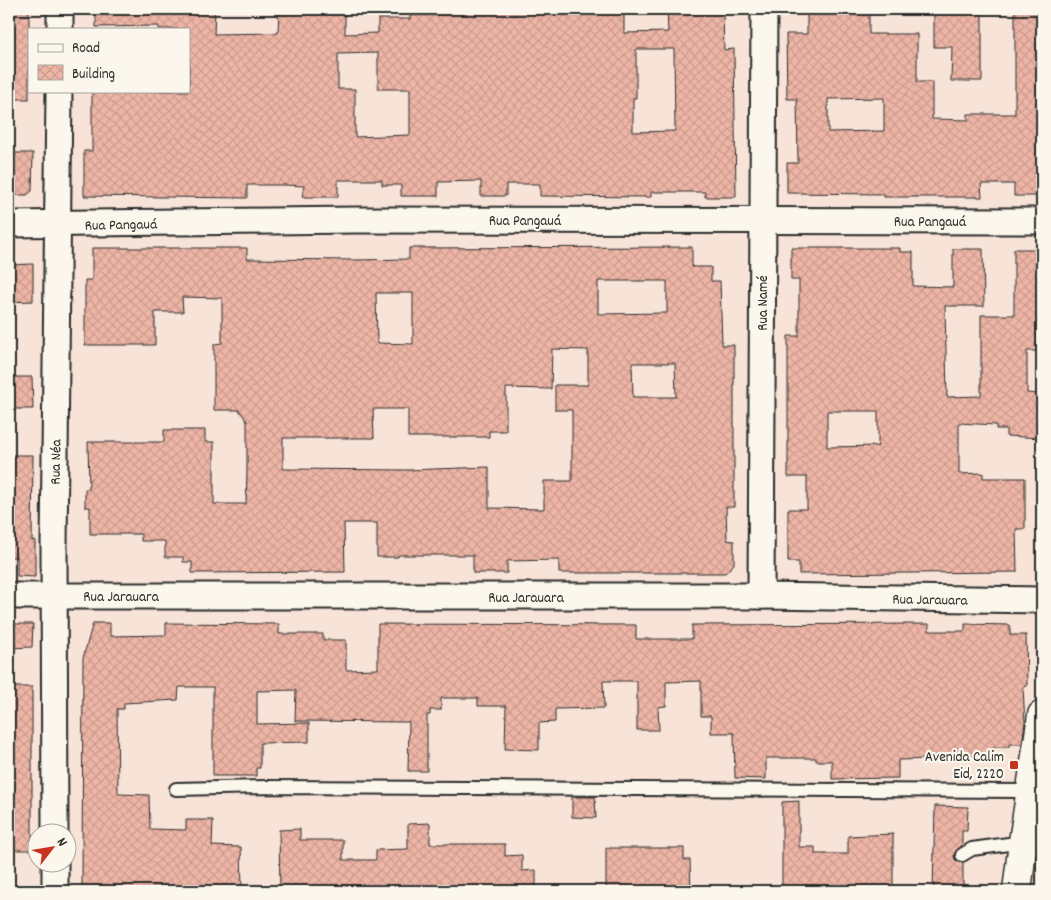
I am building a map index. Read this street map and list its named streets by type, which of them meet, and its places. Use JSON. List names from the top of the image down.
{
  "streets": {
    "street": [
      "Rua Pangauá",
      "Rua Namé",
      "Rua Néa",
      "Rua Jarauara"
    ]
  },
  "crossings": [
    ["Rua Pangauá", "Rua Namé"],
    ["Rua Pangauá", "Rua Néa"],
    ["Rua Namé", "Rua Jarauara"],
    ["Rua Néa", "Rua Jarauara"]
  ],
  "places": {
    "transit": ["Avenida Calim Eid, 2220"]
  },
  "legend": ["Road", "Building"],
  "north": "top right"
}
